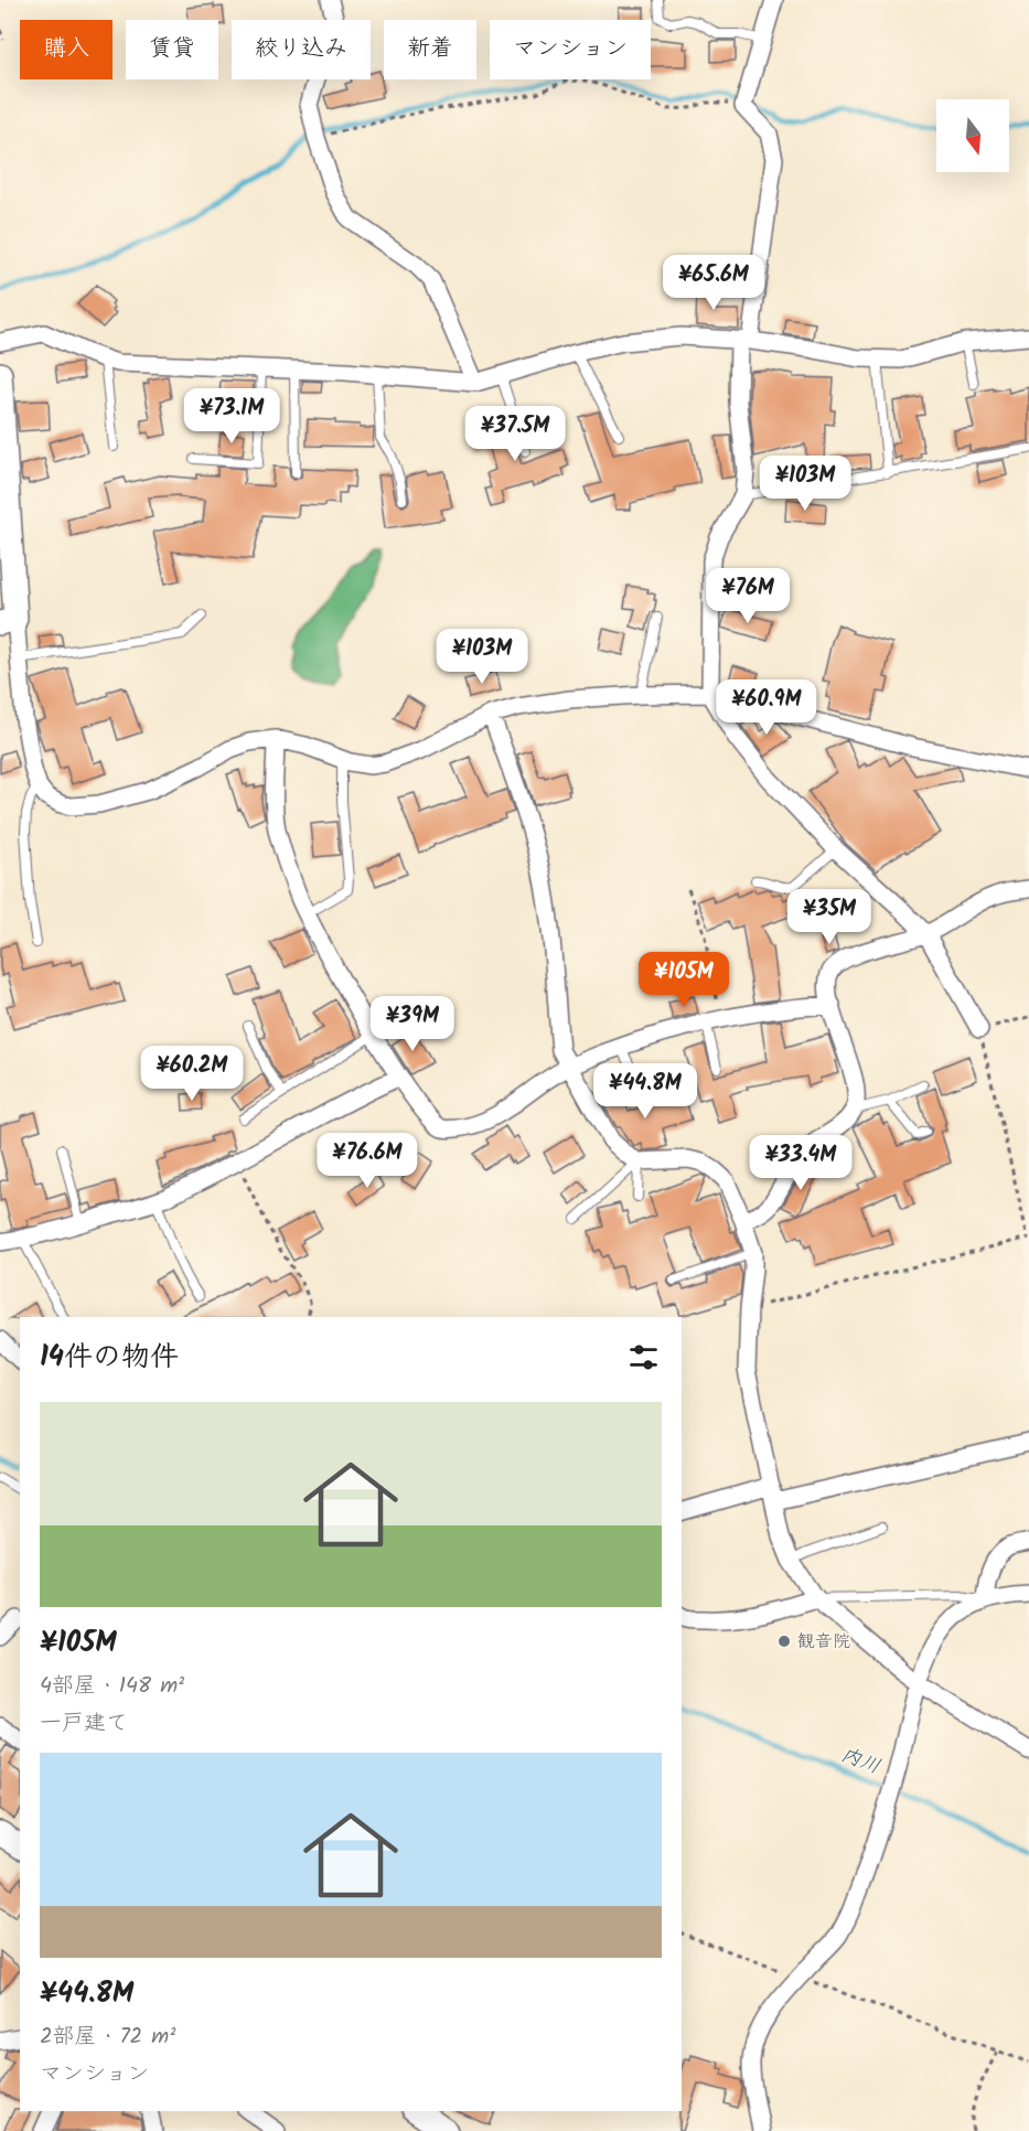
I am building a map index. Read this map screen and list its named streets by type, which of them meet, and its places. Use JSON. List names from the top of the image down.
{
  "water": ["内川"],
  "places": ["観音院"],
  "north": "bottom",
  "page": {
    "chip": [
      "購入",
      "賃貸",
      "絞り込み",
      "新着",
      "マンション"
    ],
    "price": [
      "¥65.6M",
      "¥73.1M",
      "¥37.5M",
      "¥103M",
      "¥76M",
      "¥103M",
      "¥60.9M",
      "¥35M",
      "¥105M",
      "¥39M",
      "¥60.2M",
      "¥44.8M",
      "¥76.6M",
      "¥33.4M"
    ],
    "heading": "14件の物件",
    "list": [
      {
        "name": "¥105M",
        "note": "4部屋 · 148 m² · 一戸建て"
      },
      {
        "name": "¥44.8M",
        "note": "2部屋 · 72 m² · マンション"
      }
    ]
  }
}
